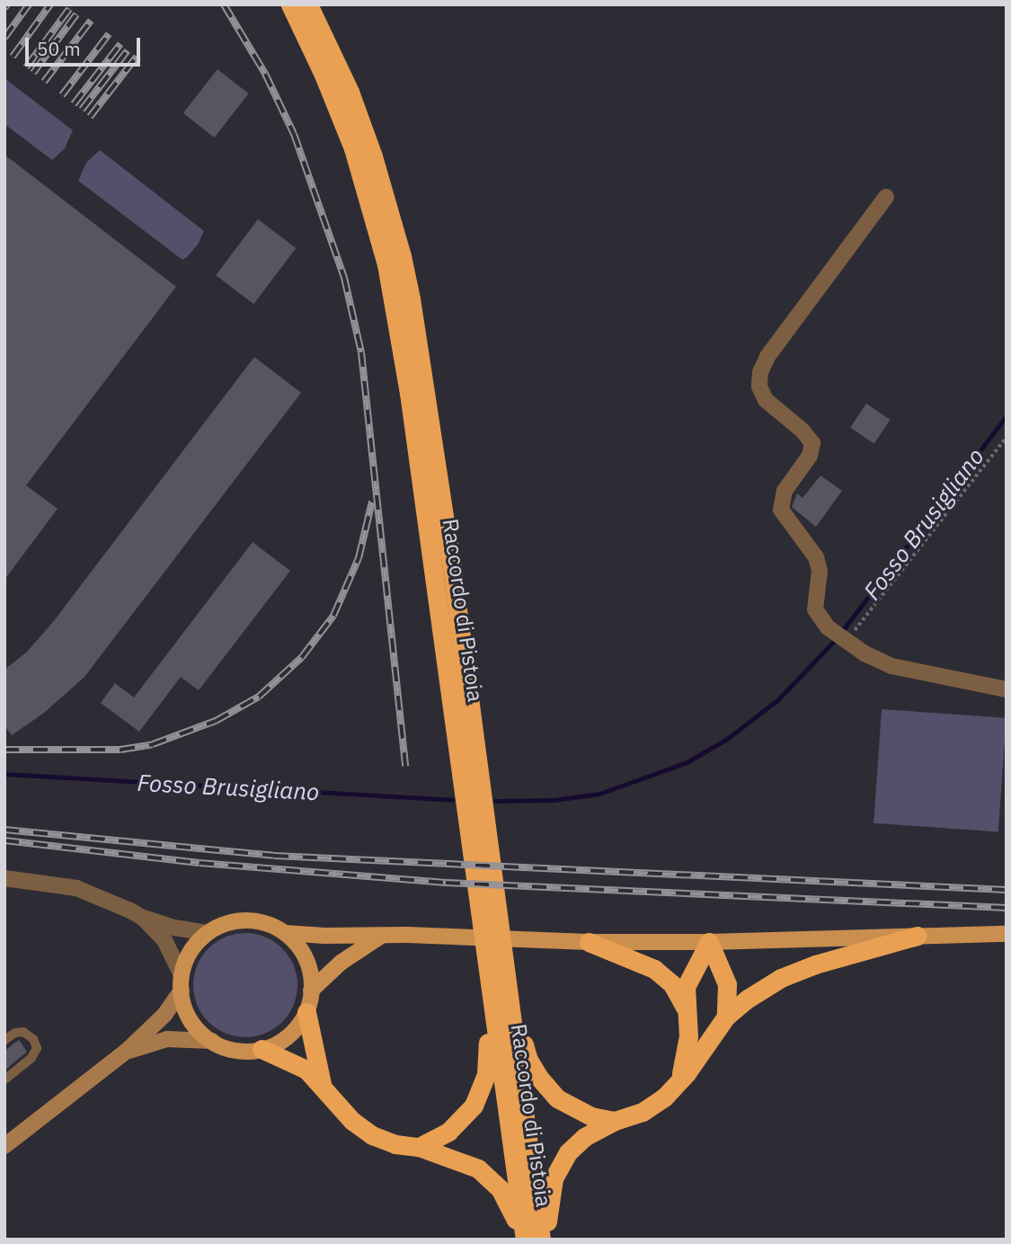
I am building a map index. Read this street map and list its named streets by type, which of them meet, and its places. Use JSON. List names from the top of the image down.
{
  "streets": {
    "highway": ["Raccordo di Pistoia"]
  },
  "water": ["Fosso Brusigliano"],
  "scale_bar": "50 m"
}
